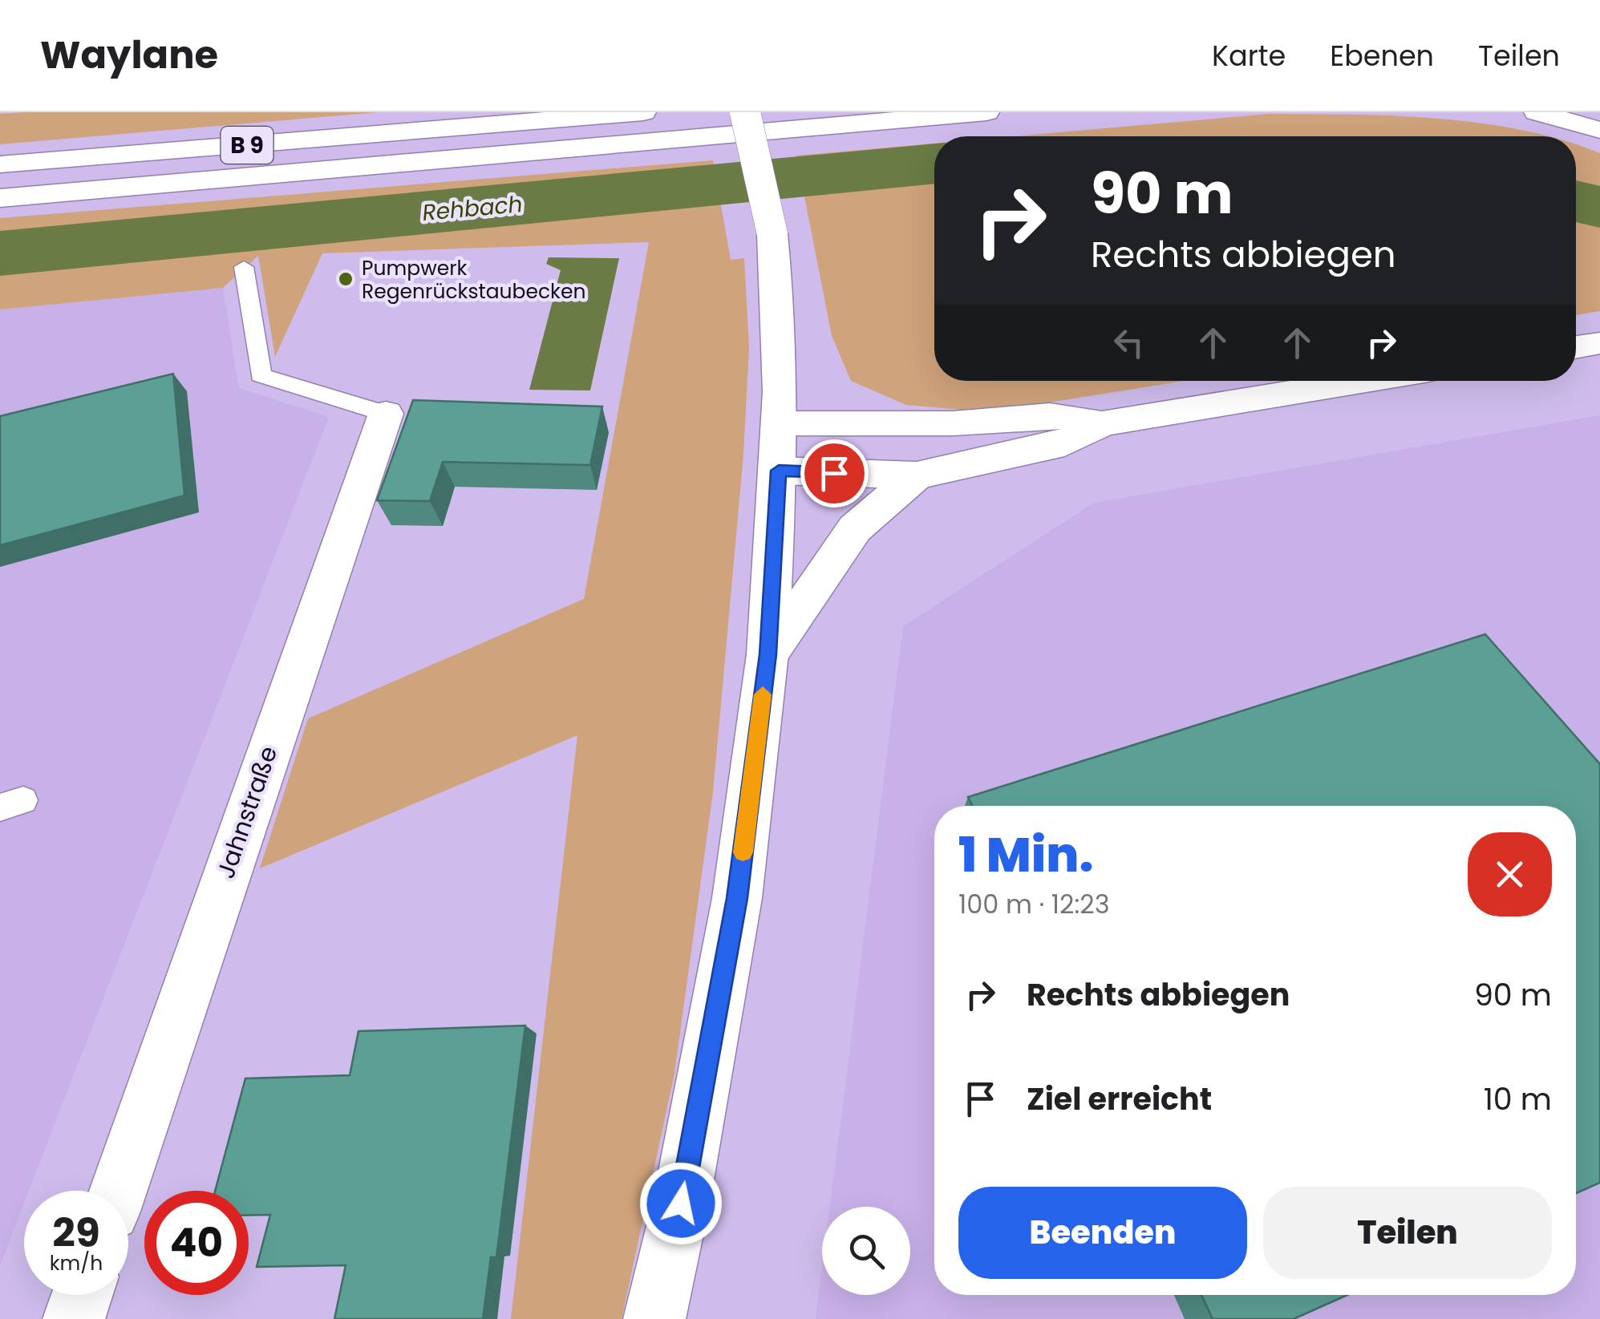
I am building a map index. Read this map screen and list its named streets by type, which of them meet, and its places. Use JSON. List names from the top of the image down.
{
  "streets": {
    "main road": ["B 9", "Jahnstraße"]
  },
  "water": ["Rehbach"],
  "places": ["Pumpwerk Regenrückstaubecken"],
  "page": {
    "header": "Waylane",
    "nav": ["Karte", "Ebenen", "Teilen"],
    "turn": ["90 m", "Rechts abbiegen"],
    "heading": ["1 Min.", "100 m · 12:23"],
    "list": [
      {
        "name": "Rechts abbiegen",
        "value": "90 m"
      },
      {
        "name": "Ziel erreicht",
        "value": "10 m"
      }
    ],
    "buttons": ["Beenden", "Teilen"],
    "speed": "29 km/h",
    "limit": "40"
  }
}
